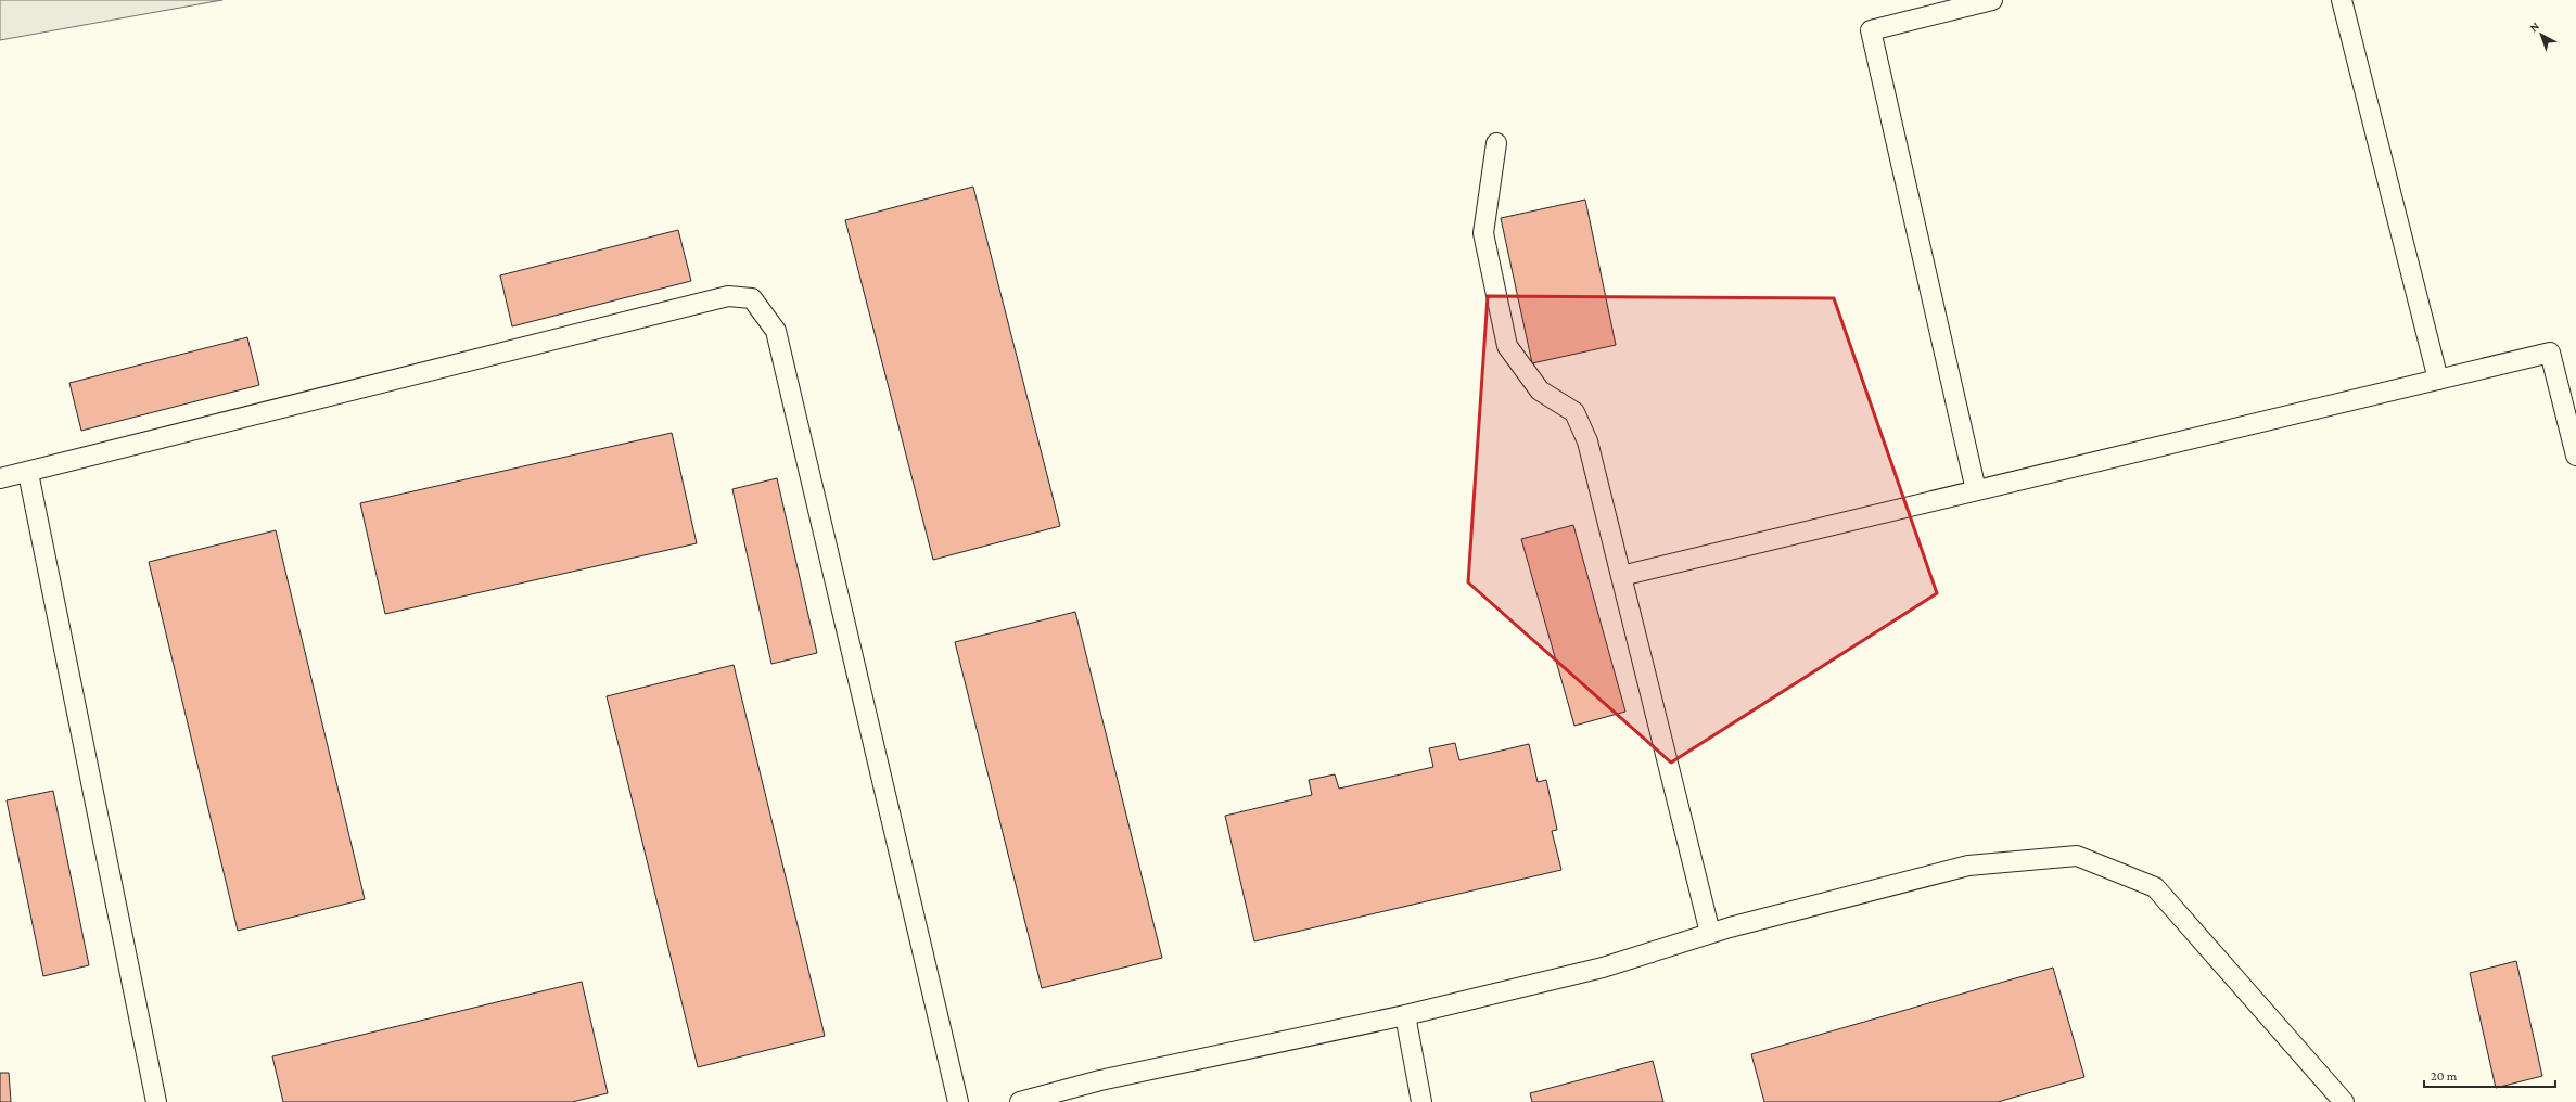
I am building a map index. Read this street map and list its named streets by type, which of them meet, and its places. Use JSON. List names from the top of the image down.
{
  "scale_bar": "20 m",
  "north": "top left"
}
